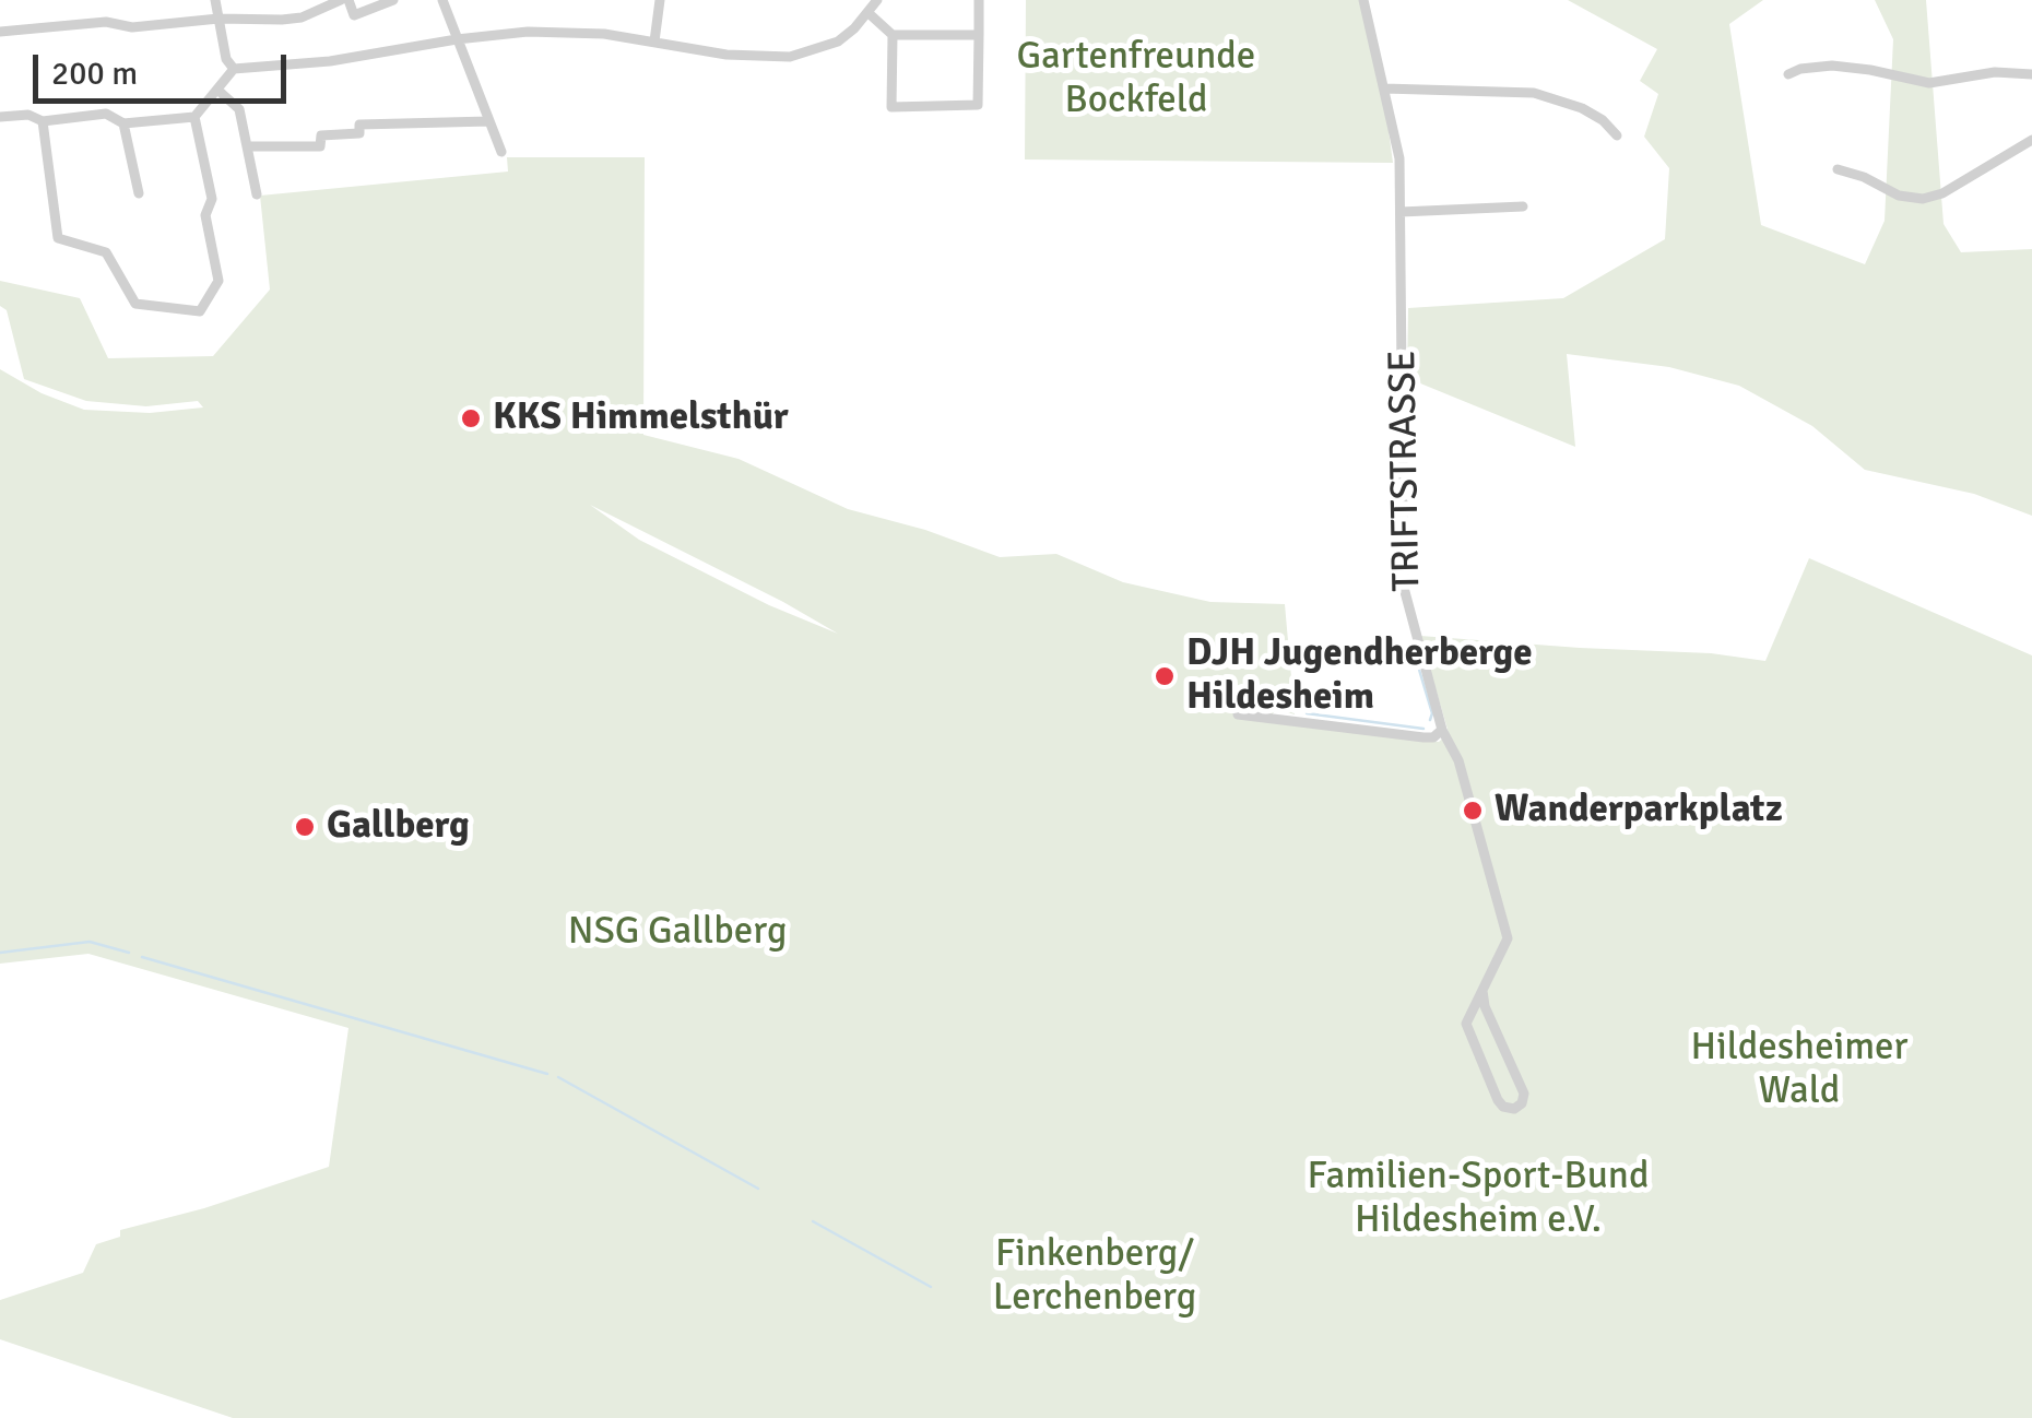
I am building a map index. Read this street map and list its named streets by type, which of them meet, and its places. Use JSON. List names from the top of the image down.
{
  "streets": {
    "street": ["TRIFTSTRASSE"]
  },
  "parks": [
    "Gartenfreunde Bockfeld",
    "NSG Gallberg",
    "Hildesheimer Wald",
    "Familien-Sport-Bund Hildesheim e.V.",
    "Finkenberg/ Lerchenberg"
  ],
  "places": [
    "KKS Himmelsthür",
    "DJH Jugendherberge Hildesheim",
    "Wanderparkplatz",
    "Gallberg"
  ],
  "scale_bar": "200 m"
}
